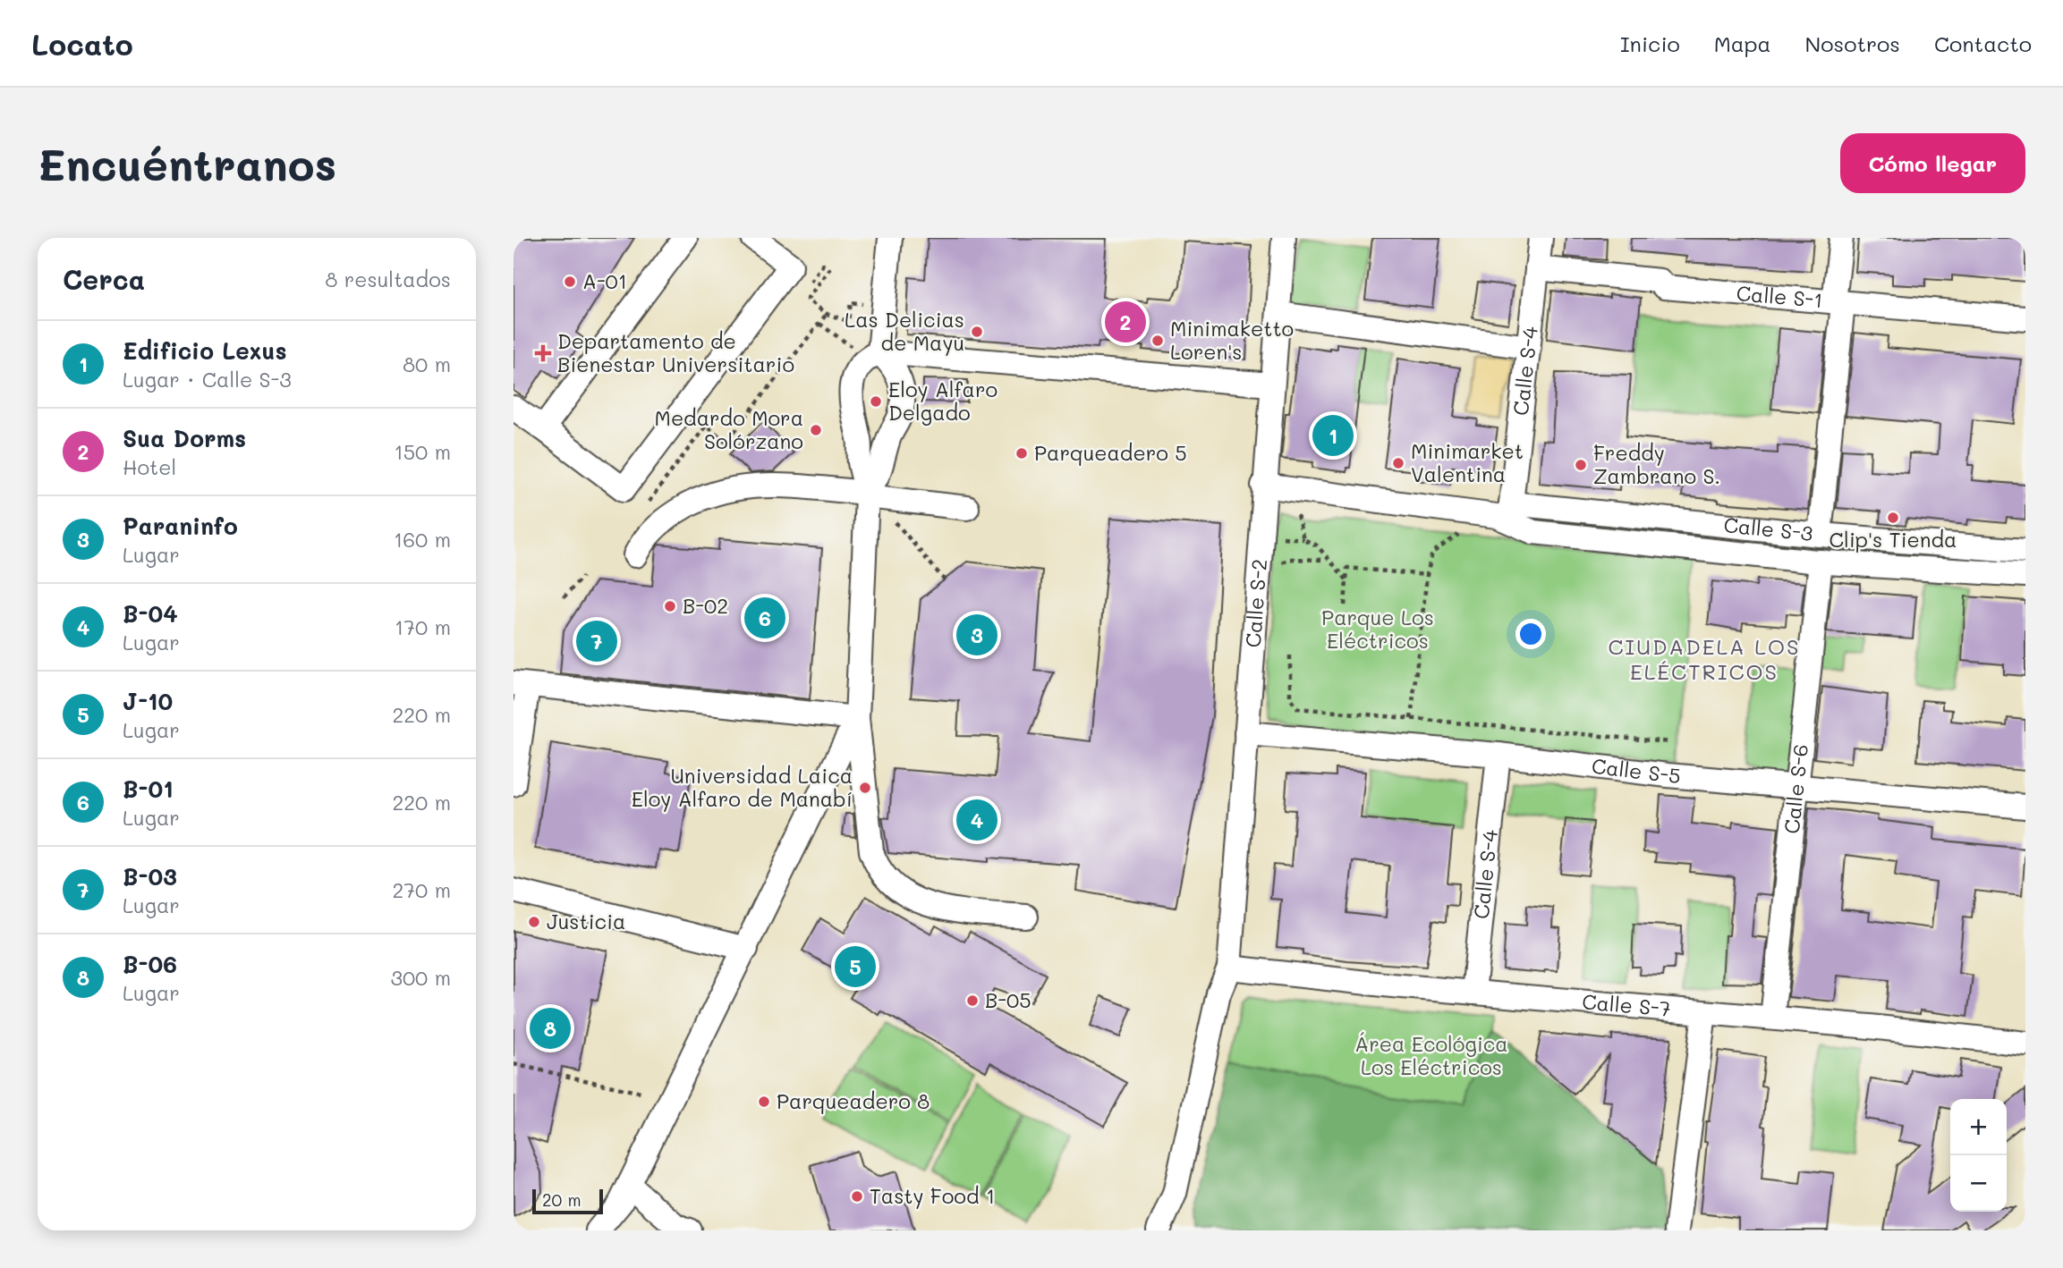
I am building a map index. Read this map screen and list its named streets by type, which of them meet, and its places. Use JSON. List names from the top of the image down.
{
  "streets": {
    "street": [
      "Calle S-1",
      "Calle S-4",
      "Calle S-3",
      "Calle S-2",
      "Calle S-5",
      "Calle S-6",
      "Calle S-7"
    ]
  },
  "crossings": [
    ["Calle S-1", "Calle S-4"],
    ["Calle S-4", "Calle S-3"],
    ["Calle S-4", "Calle S-5"],
    ["Calle S-4", "Calle S-7"],
    ["Calle S-3", "Calle S-2"],
    ["Calle S-3", "Calle S-6"],
    ["Calle S-2", "Calle S-5"],
    ["Calle S-2", "Calle S-7"],
    ["Calle S-5", "Calle S-6"],
    ["Calle S-6", "Calle S-7"]
  ],
  "districts": ["CIUDADELA LOS ELÉCTRICOS"],
  "parks": ["Parque Los Eléctricos", "Área Ecológica Los Eléctricos"],
  "places": {
    "other": [
      "A-01",
      "Las Delicias de Mayu",
      "Minimaketto Loren's",
      "Eloy Alfaro Delgado",
      "Medardo Mora Solórzano",
      "Parqueadero 5",
      "Minimarket Valentina",
      "Freddy Zambrano S.",
      "Clip's Tienda",
      "B-02",
      "Universidad Laica Eloy Alfaro de Manabí",
      "Justicia",
      "B-05",
      "Parqueadero 8",
      "Tasty Food 1"
    ],
    "health": ["Departamento de Bienestar Universitario"]
  },
  "scale_bar": "20 m",
  "page": {
    "header": "Locato",
    "nav": [
      "Inicio",
      "Mapa",
      "Nosotros",
      "Contacto"
    ],
    "buttons": "Cómo llegar",
    "title": "Encuéntranos",
    "heading": ["Cerca", "8 resultados"],
    "pins": [
      "2",
      "1",
      "6",
      "3",
      "7",
      "4",
      "5",
      "8"
    ],
    "list": [
      {
        "mark": "1",
        "name": "Edificio Lexus",
        "note": "Lugar · Calle S-3",
        "value": "80 m"
      },
      {
        "mark": "2",
        "name": "Sua Dorms",
        "note": "Hotel",
        "value": "150 m"
      },
      {
        "mark": "3",
        "name": "Paraninfo",
        "note": "Lugar",
        "value": "160 m"
      },
      {
        "mark": "4",
        "name": "B-04",
        "note": "Lugar",
        "value": "170 m"
      },
      {
        "mark": "5",
        "name": "J-10",
        "note": "Lugar",
        "value": "220 m"
      },
      {
        "mark": "6",
        "name": "B-01",
        "note": "Lugar",
        "value": "220 m"
      },
      {
        "mark": "7",
        "name": "B-03",
        "note": "Lugar",
        "value": "270 m"
      },
      {
        "mark": "8",
        "name": "B-06",
        "note": "Lugar",
        "value": "300 m"
      }
    ],
    "map_buttons": ["+", "−"],
    "scale": "20 m"
  }
}
